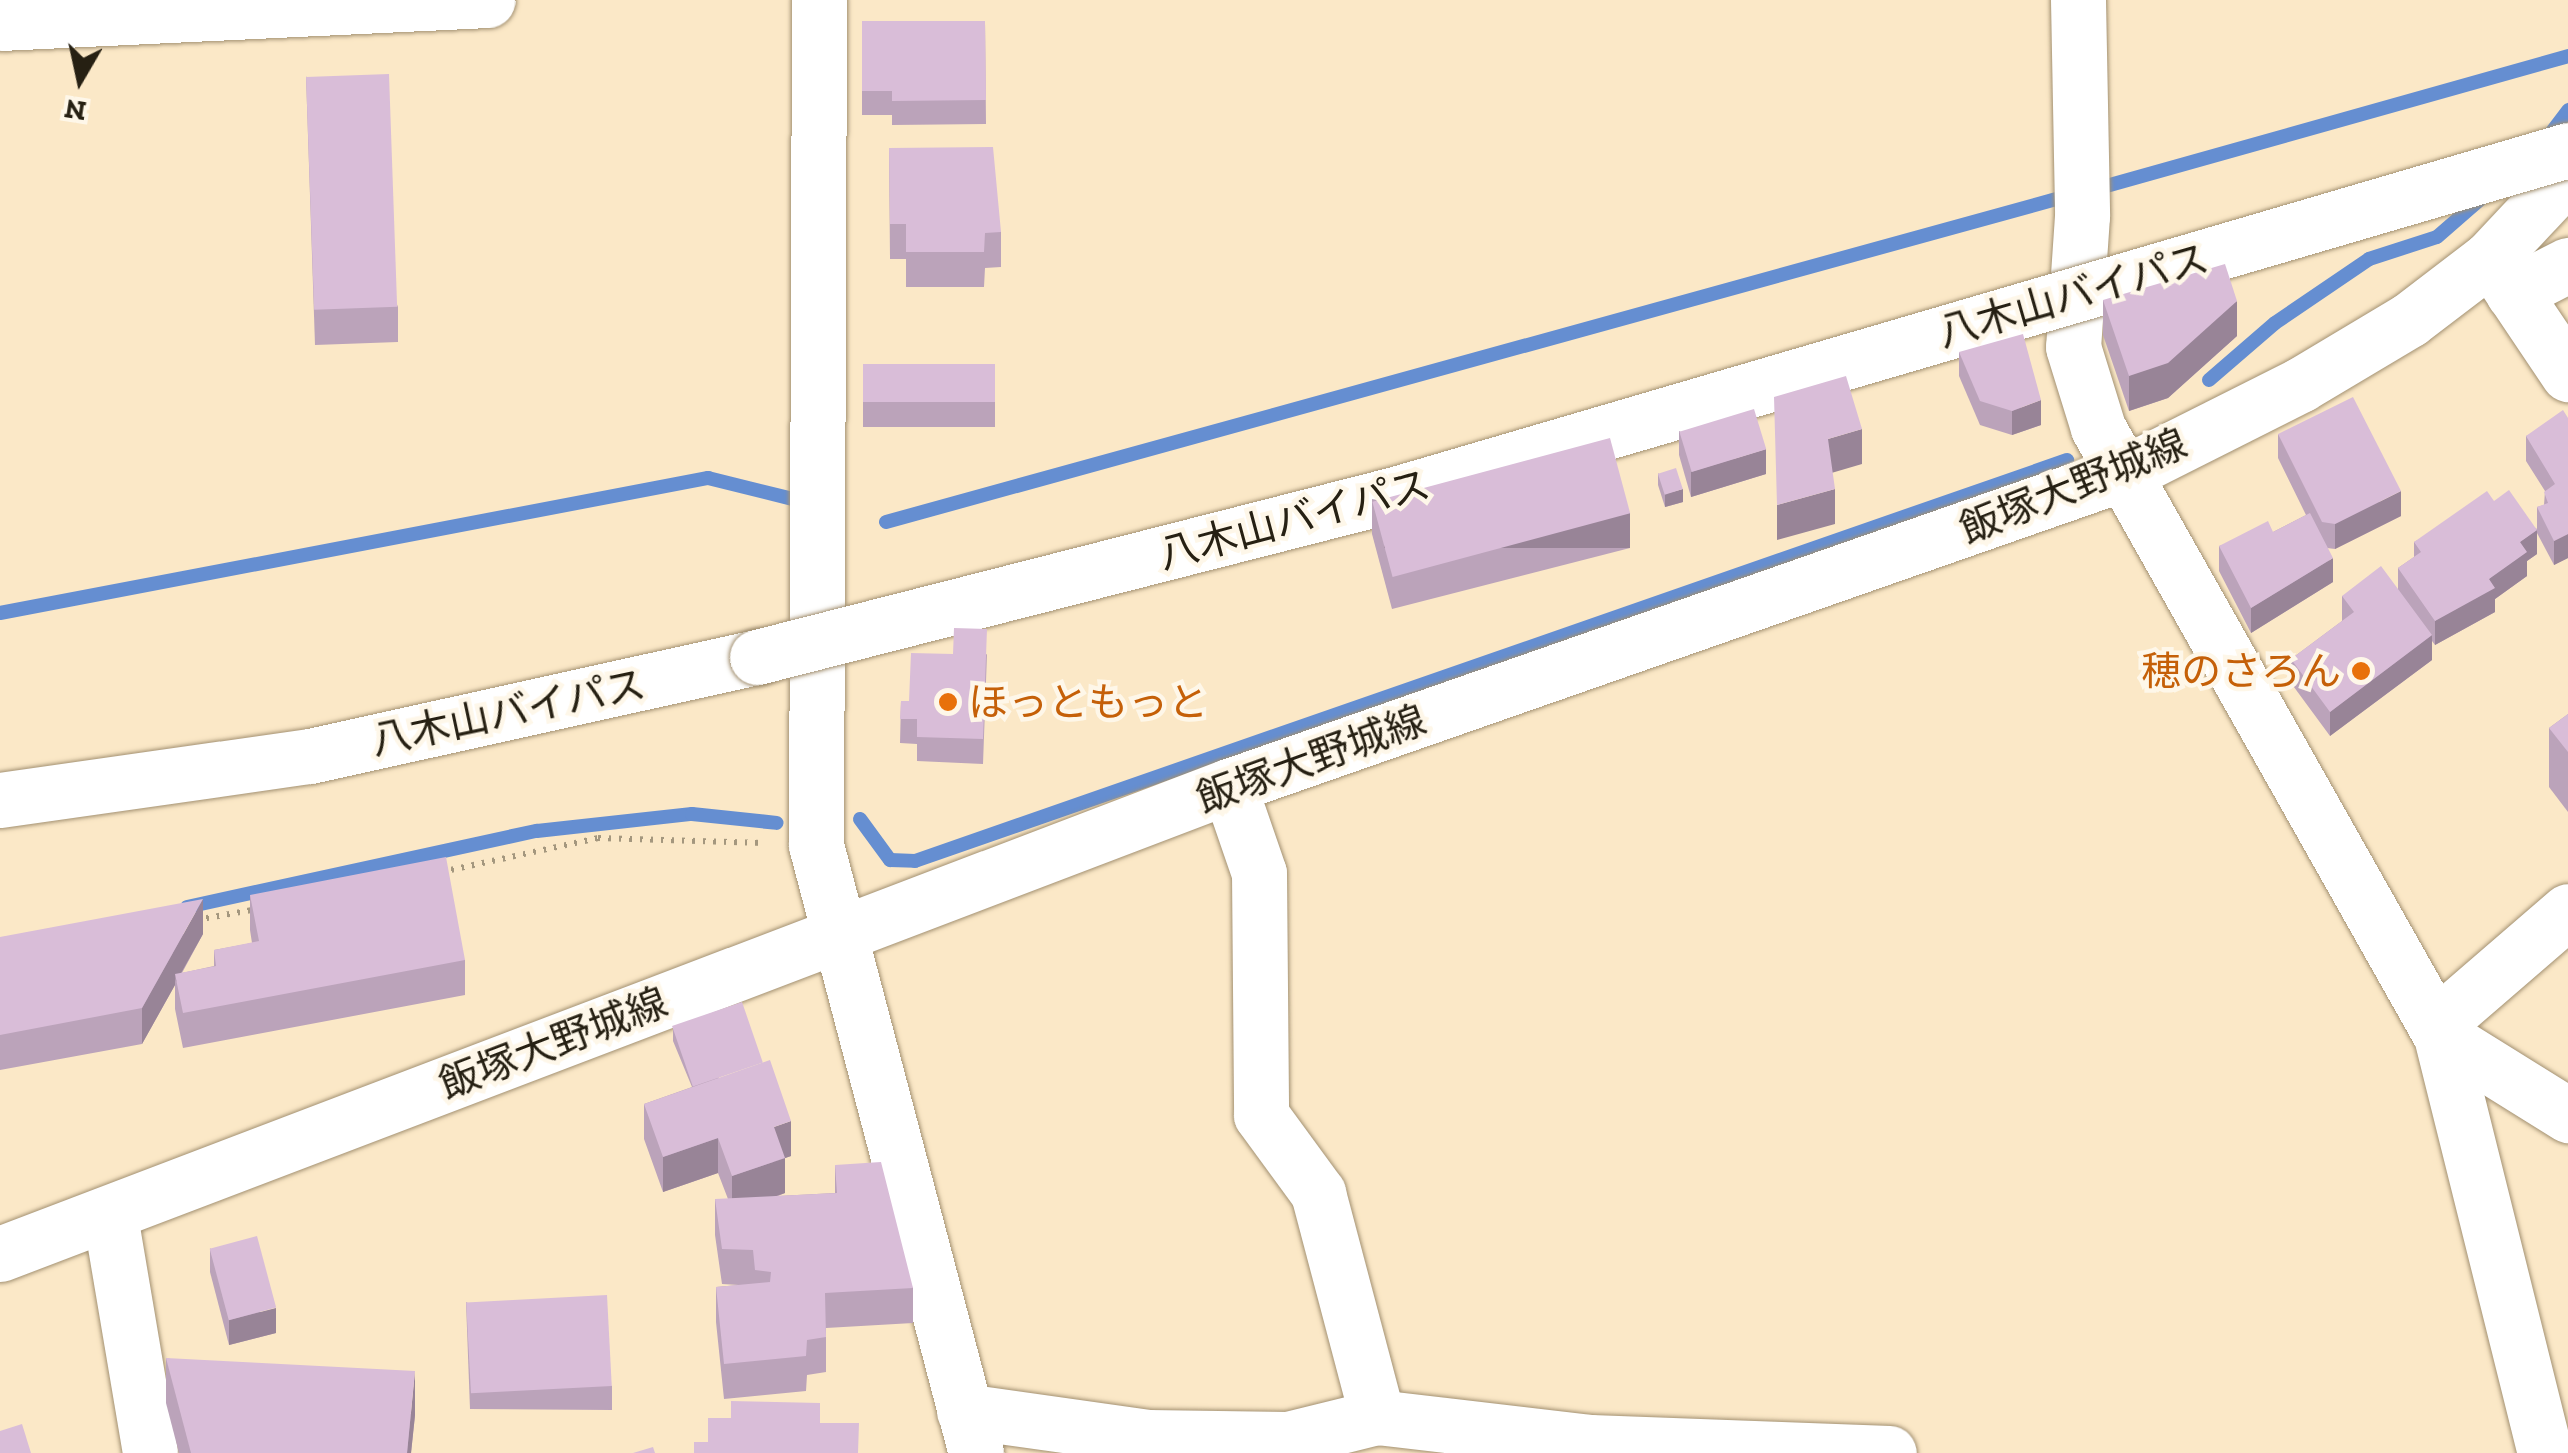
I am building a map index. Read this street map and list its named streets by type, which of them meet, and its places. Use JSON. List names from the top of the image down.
{
  "streets": {
    "main road": ["八木山バイパス", "飯塚大野城線"]
  },
  "places": ["穂のさろん", "ほっともっと"],
  "north": "bottom"
}
